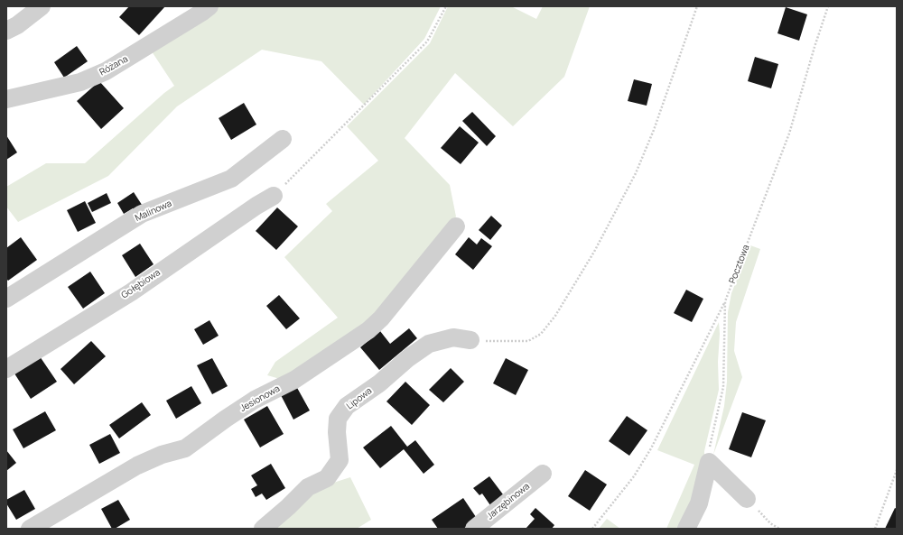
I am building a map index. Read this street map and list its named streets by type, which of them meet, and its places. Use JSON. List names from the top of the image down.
{
  "streets": {
    "street": [
      "Różana",
      "Malinowa",
      "Gołębiowa",
      "Jesionowa",
      "Lipowa",
      "Jarzębinowa"
    ],
    "path": ["Pocztowa"]
  }
}
